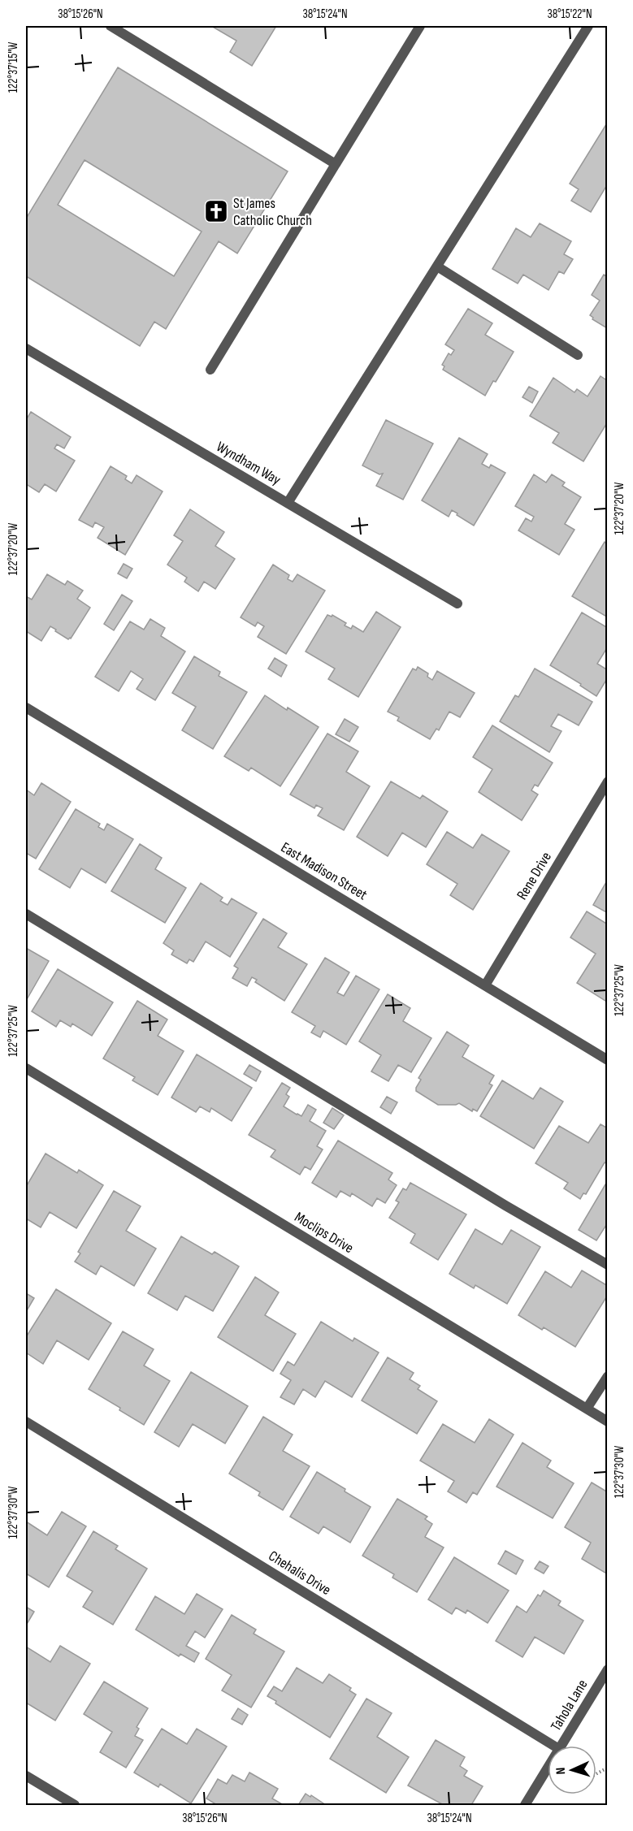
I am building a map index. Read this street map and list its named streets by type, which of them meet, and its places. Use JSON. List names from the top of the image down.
{
  "streets": {
    "street": [
      "Wyndham Way",
      "East Madison Street",
      "Rene Drive",
      "Moclips Drive",
      "Chehalis Drive",
      "Tahola Lane"
    ]
  },
  "crossings": [
    ["East Madison Street", "Rene Drive"]
  ],
  "places": {
    "church": ["St James Catholic Church"]
  },
  "north": "left",
  "coordinates": [
    "38°15'26\"N",
    "38°15'24\"N",
    "38°15'22\"N",
    "122°37'15\"W",
    "122°37'20\"W",
    "122°37'25\"W",
    "122°37'30\"W"
  ]
}
